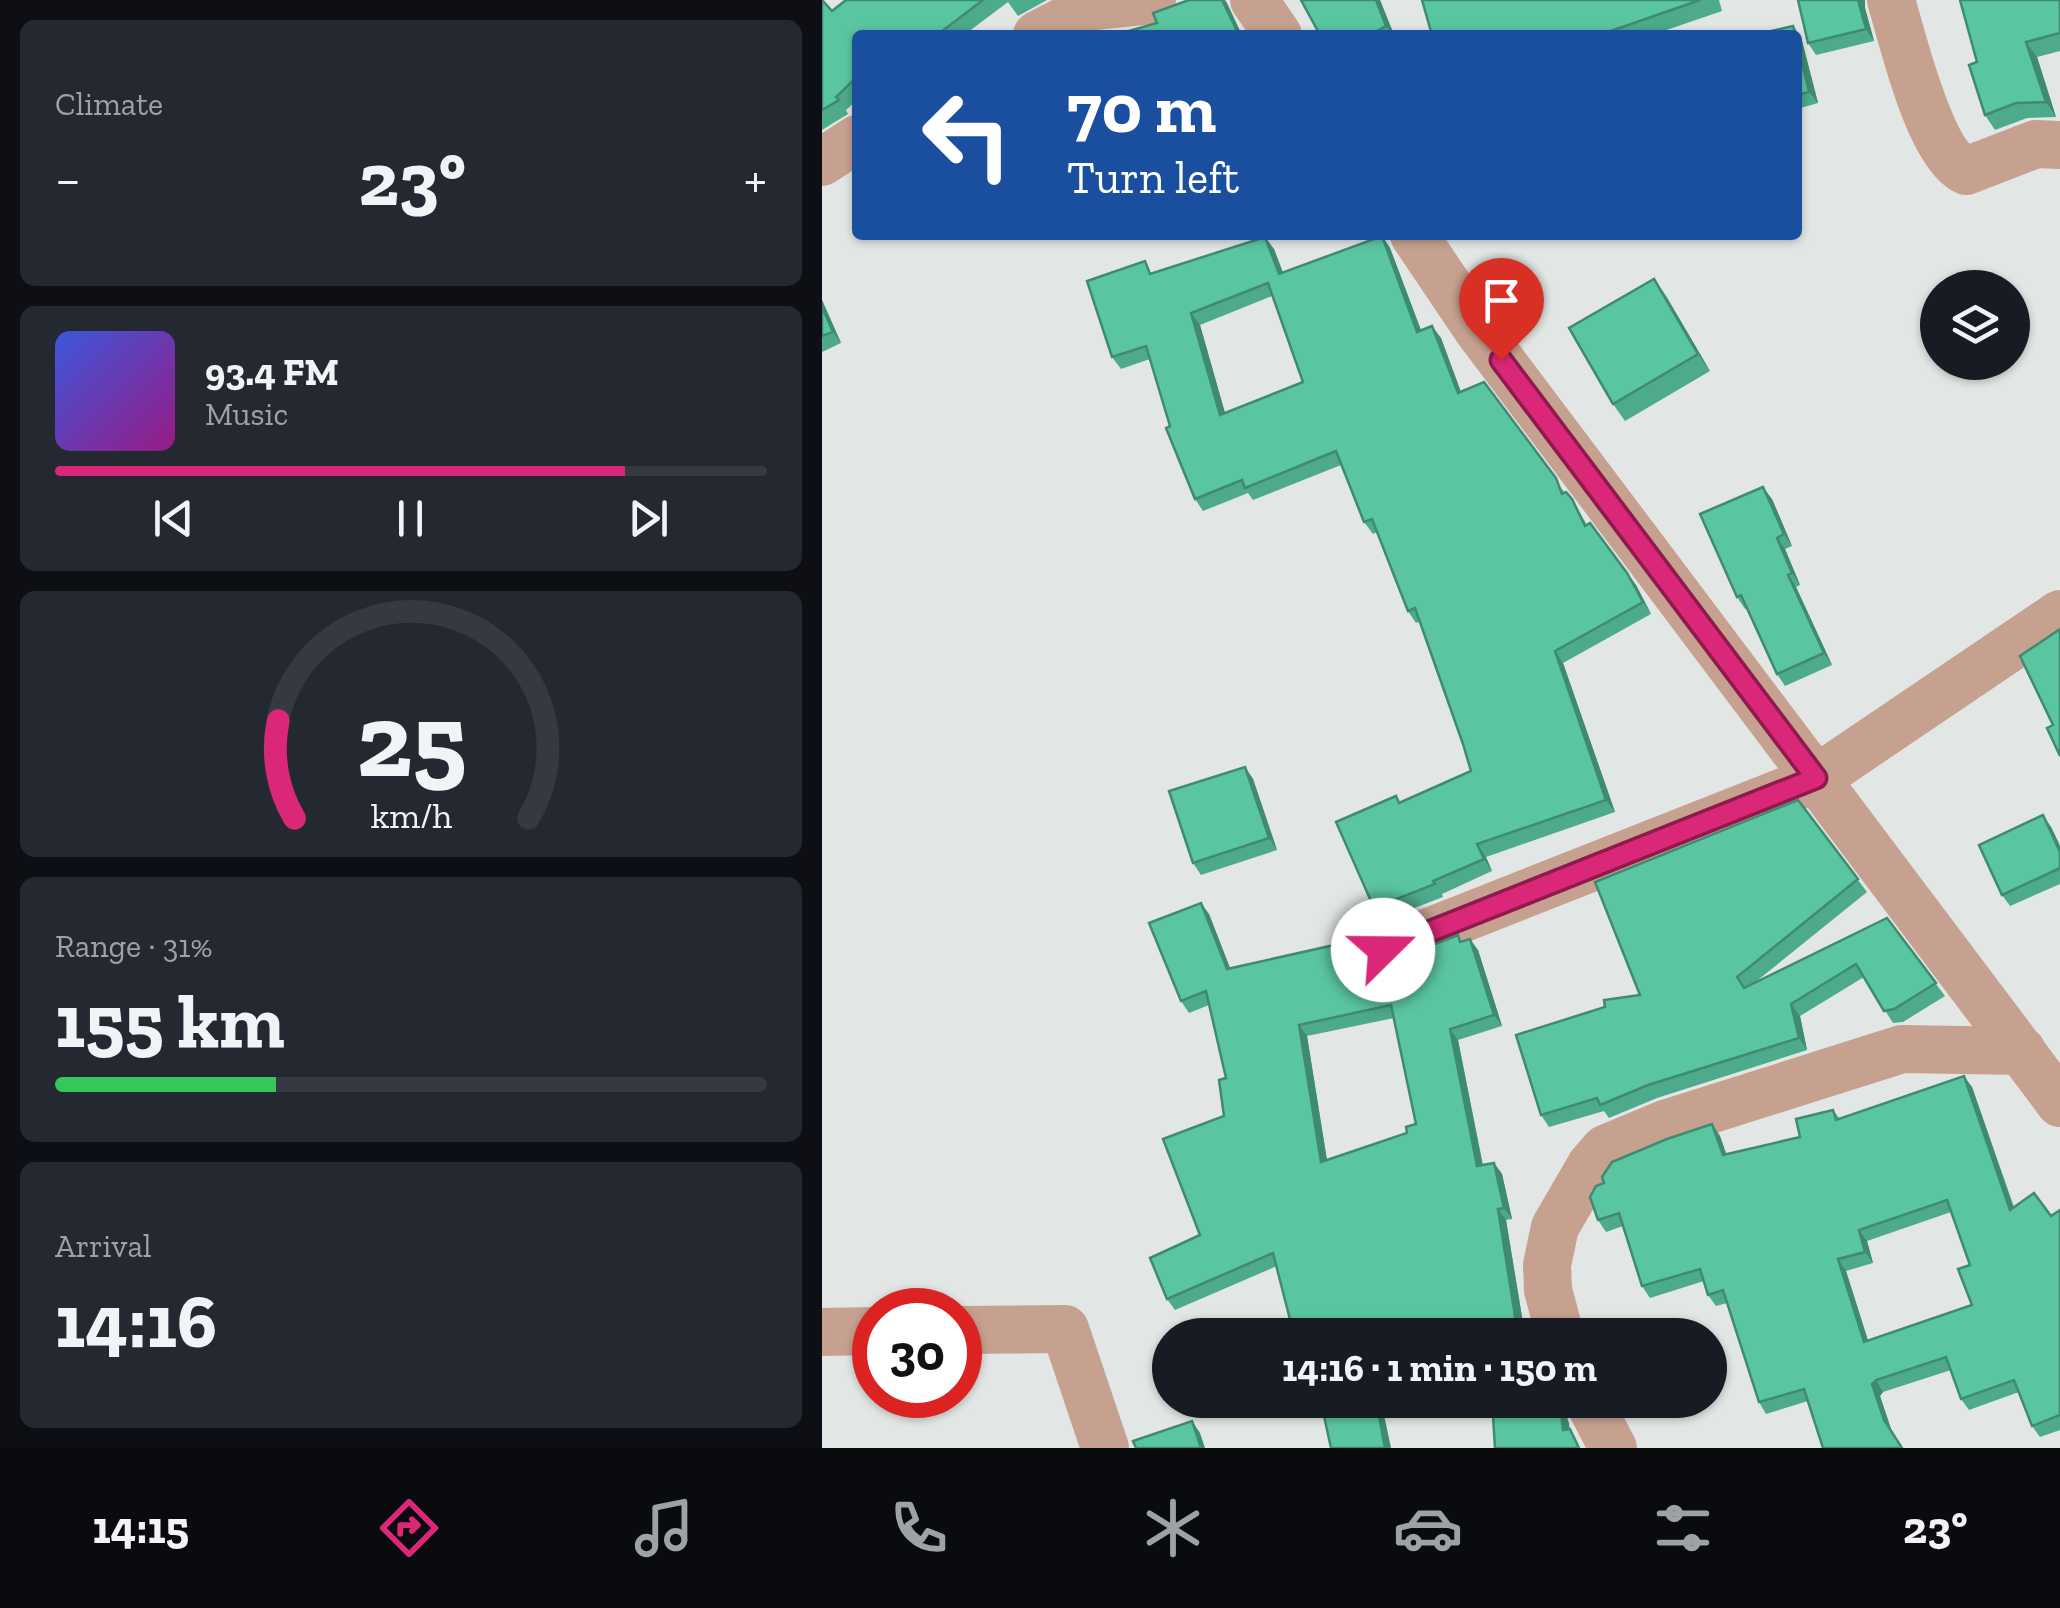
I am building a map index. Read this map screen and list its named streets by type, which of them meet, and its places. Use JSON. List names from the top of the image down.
{
  "page": {
    "tile": [
      "Climate",
      ["Range · 31%", "155 km"],
      ["Arrival", "14:16"]
    ],
    "turn": ["70 m", "Turn left"],
    "heat": ["−", "23°", "+"],
    "song": ["93.4 FM", "Music"],
    "limit": "30",
    "trip": "14:16 · 1 min · 150 m",
    "tabs": ["14:15", "23°"],
    "gauge": ["25", "km/h"]
  }
}
